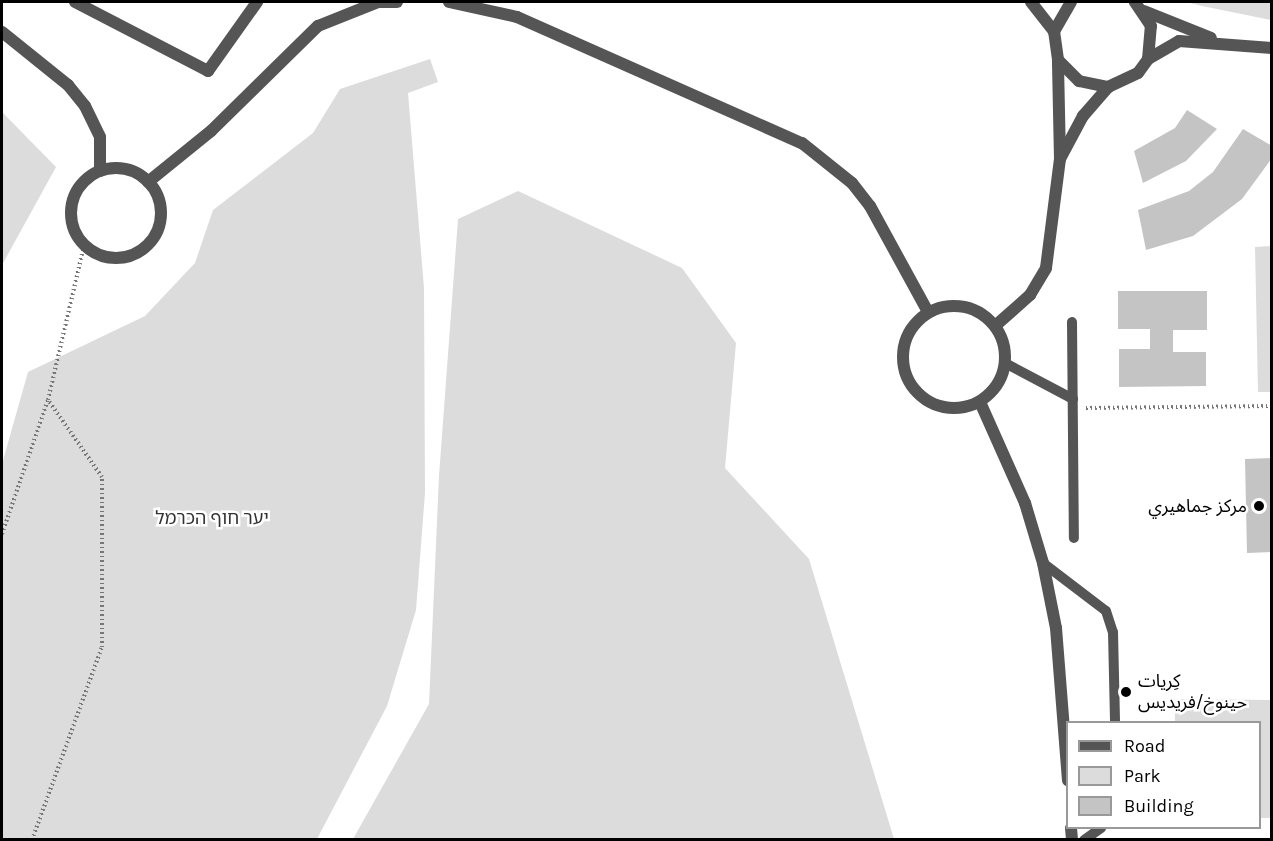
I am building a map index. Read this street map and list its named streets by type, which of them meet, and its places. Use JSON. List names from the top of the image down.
{
  "parks": ["יער חוף הכרמל"],
  "places": ["مركز جماهيري", "كِريات حينوخ/فريديس"],
  "legend": ["Road", "Park", "Building"]
}
